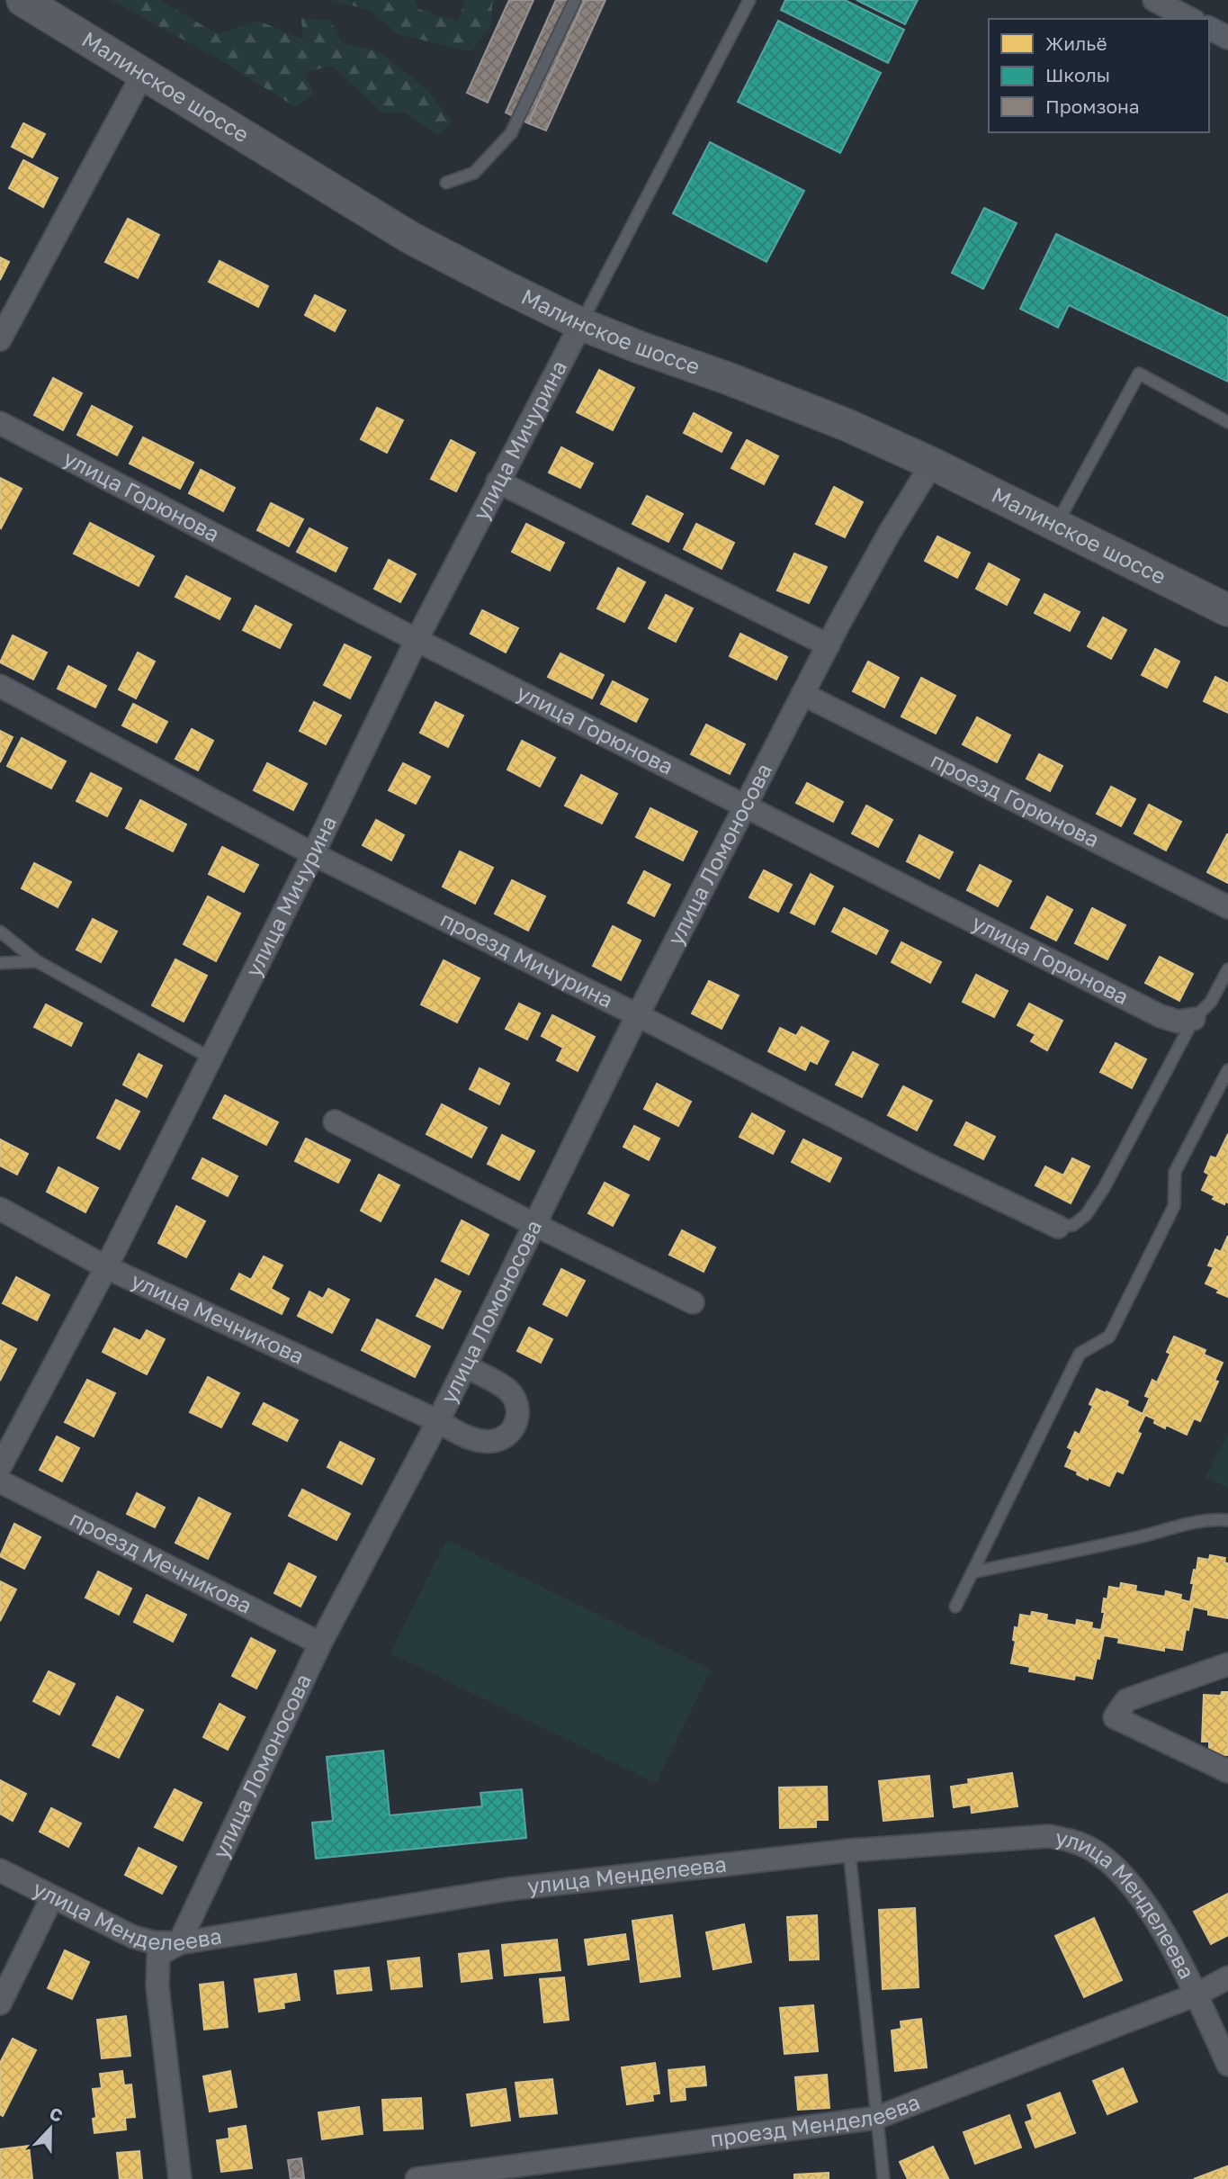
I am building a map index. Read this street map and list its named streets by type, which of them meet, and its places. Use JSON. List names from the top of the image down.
{
  "streets": {
    "main road": ["Малинское шоссе"],
    "street": [
      "улица Мичурина",
      "улица Горюнова",
      "проезд Горюнова",
      "улица Ломоносова",
      "проезд Мичурина",
      "улица Мечникова",
      "проезд Мечникова",
      "улица Менделеева",
      "проезд Менделеева"
    ]
  },
  "crossings": [
    ["Малинское шоссе", "улица Мичурина"],
    ["Малинское шоссе", "улица Ломоносова"],
    ["улица Мичурина", "улица Горюнова"],
    ["улица Мичурина", "проезд Мичурина"],
    ["улица Мичурина", "улица Мечникова"],
    ["улица Горюнова", "улица Ломоносова"],
    ["проезд Горюнова", "улица Ломоносова"],
    ["улица Ломоносова", "проезд Мичурина"],
    ["улица Ломоносова", "улица Мечникова"],
    ["улица Ломоносова", "проезд Мечникова"],
    ["улица Ломоносова", "улица Менделеева"],
    ["улица Менделеева", "проезд Менделеева"]
  ],
  "legend": ["Жильё", "Школы", "Промзона"],
  "north": "top"
}
